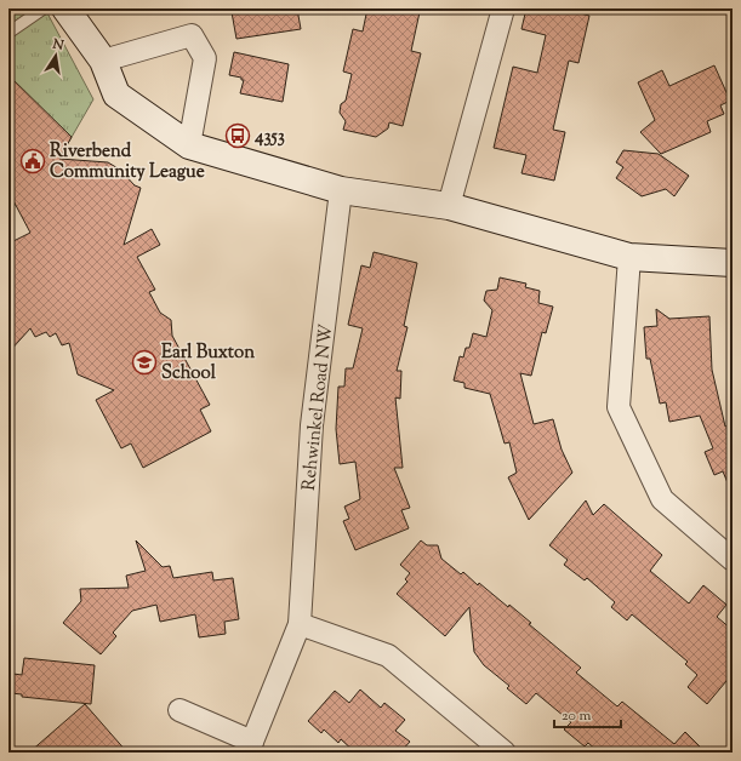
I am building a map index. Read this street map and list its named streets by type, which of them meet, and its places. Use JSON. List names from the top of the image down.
{
  "streets": {
    "street": ["Rehwinkel Road NW"]
  },
  "places": {
    "bus stop": ["4353"],
    "public building": ["Riverbend Community League"],
    "school or university": ["Earl Buxton School"]
  },
  "scale_bar": "20 m",
  "north": "top"
}
